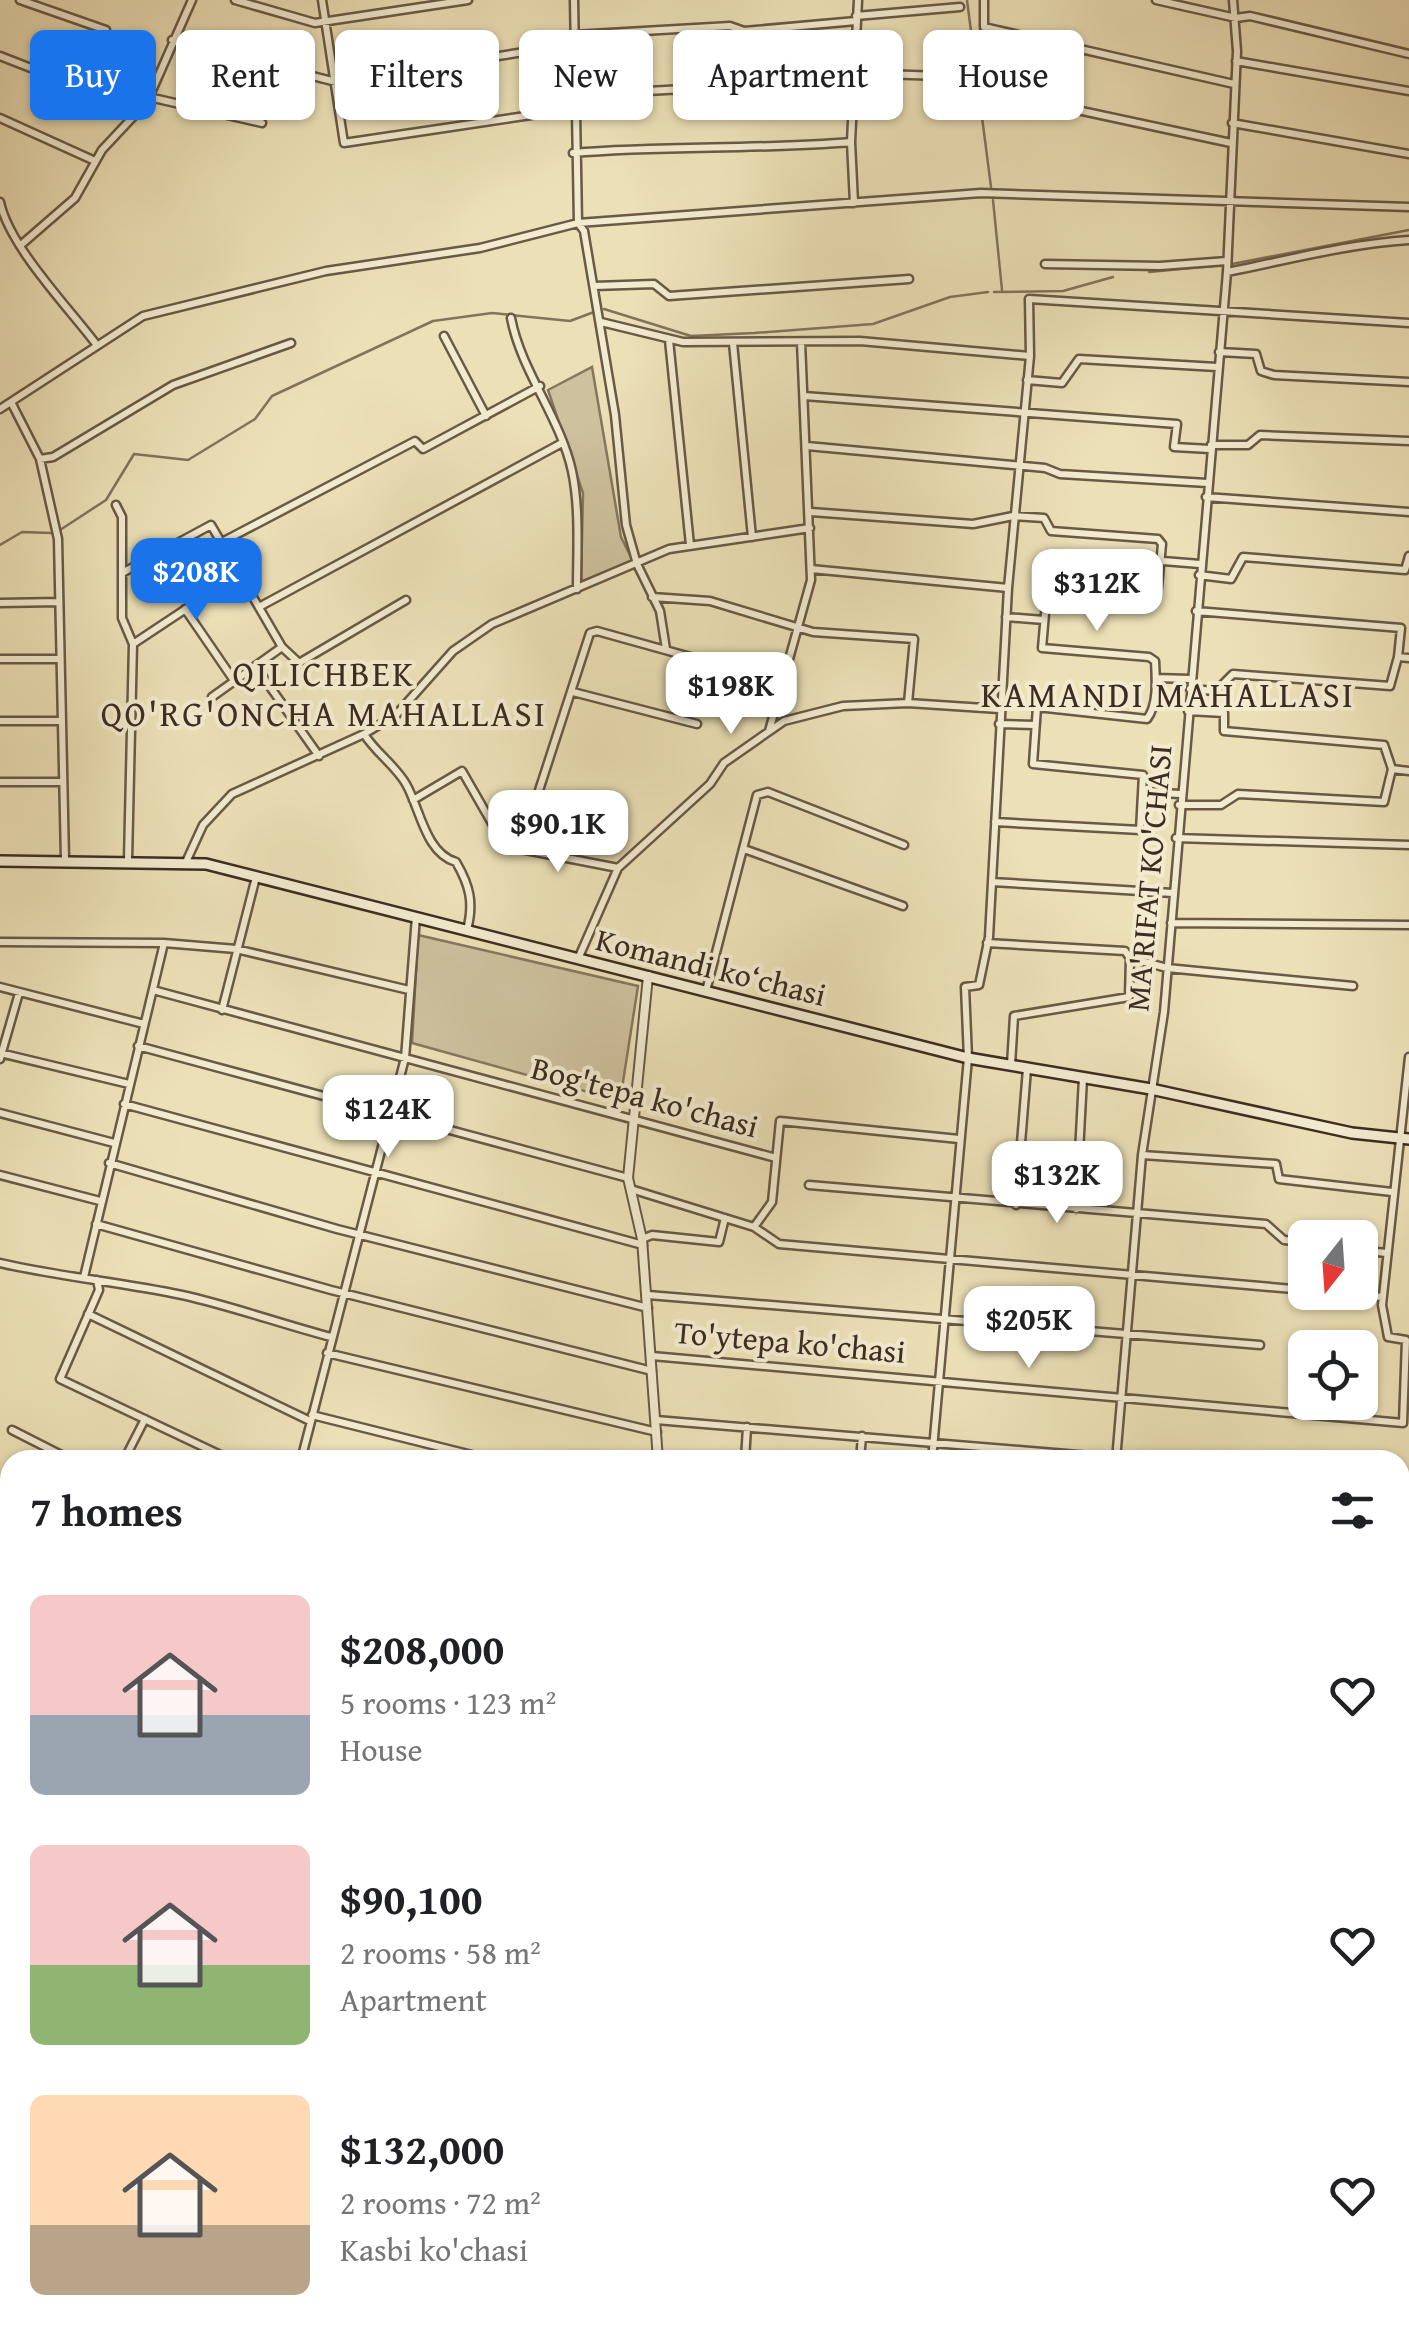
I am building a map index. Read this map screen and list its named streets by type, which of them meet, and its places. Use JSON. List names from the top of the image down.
{
  "streets": {
    "main road": ["Komandi ko‘chasi"],
    "street": ["MA'RIFAT KO'CHASI", "Bog'tepa ko'chasi", "To'ytepa ko'chasi"]
  },
  "crossings": [
    ["MA'RIFAT KO'CHASI", "Komandi ko‘chasi"],
    ["MA'RIFAT KO'CHASI", "To'ytepa ko'chasi"]
  ],
  "districts": ["QILICHBEK QO'RG'ONCHA MAHALLASI", "KAMANDI MAHALLASI"],
  "north": "bottom",
  "page": {
    "chip": [
      "Buy",
      "Rent",
      "Filters",
      "New",
      "Apartment",
      "House"
    ],
    "price": [
      "$208K",
      "$312K",
      "$198K",
      "$90.1K",
      "$124K",
      "$132K",
      "$205K"
    ],
    "heading": "7 homes",
    "list": [
      {
        "name": "$208,000",
        "note": "5 rooms · 123 m² · House"
      },
      {
        "name": "$90,100",
        "note": "2 rooms · 58 m² · Apartment"
      },
      {
        "name": "$132,000",
        "note": "2 rooms · 72 m² · Kasbi ko'chasi"
      }
    ]
  }
}
